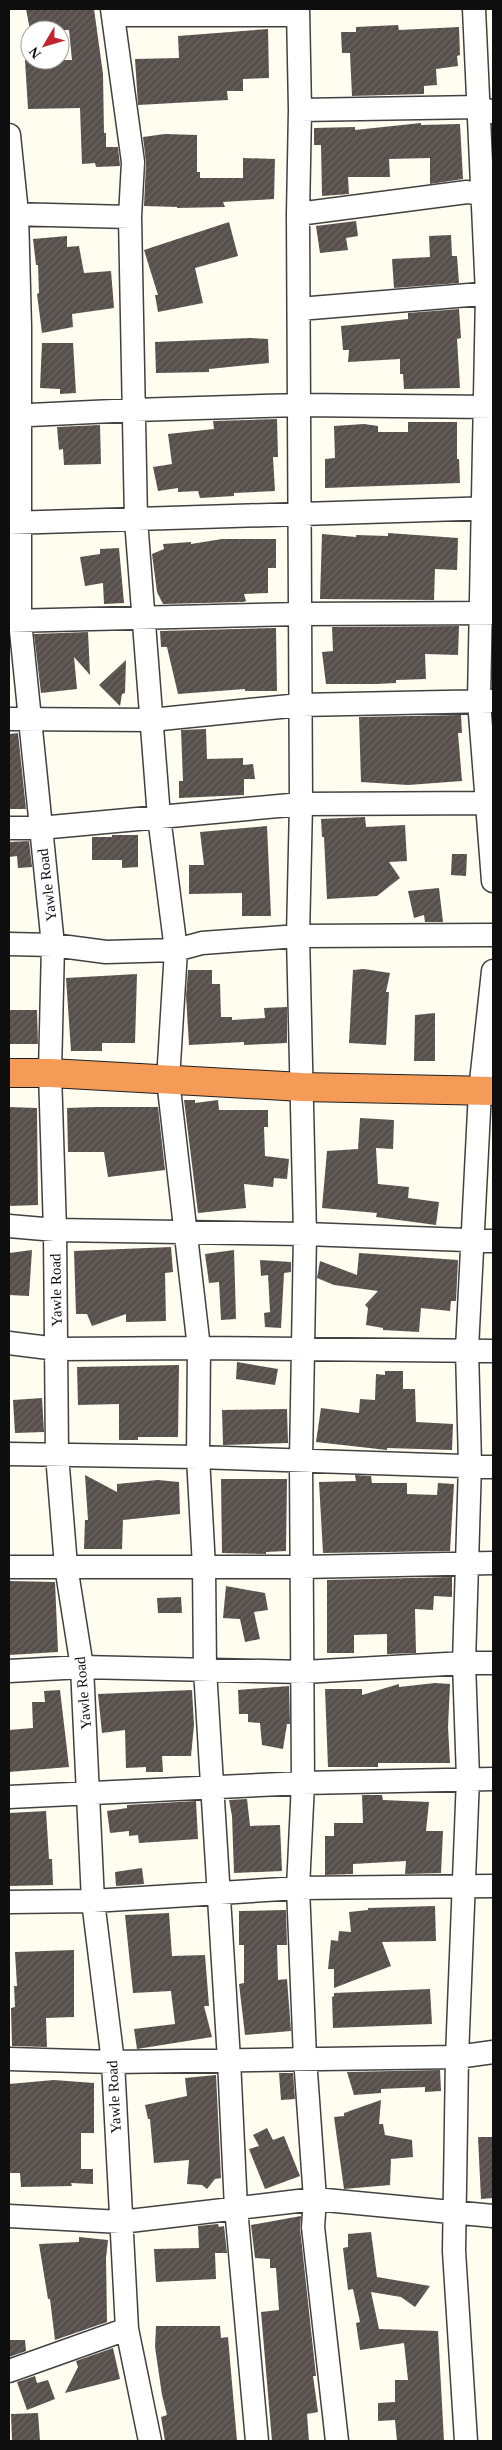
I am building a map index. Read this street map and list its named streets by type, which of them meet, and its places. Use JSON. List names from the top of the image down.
{
  "streets": {
    "street": ["Yawle Road"]
  },
  "north": "bottom left"
}
